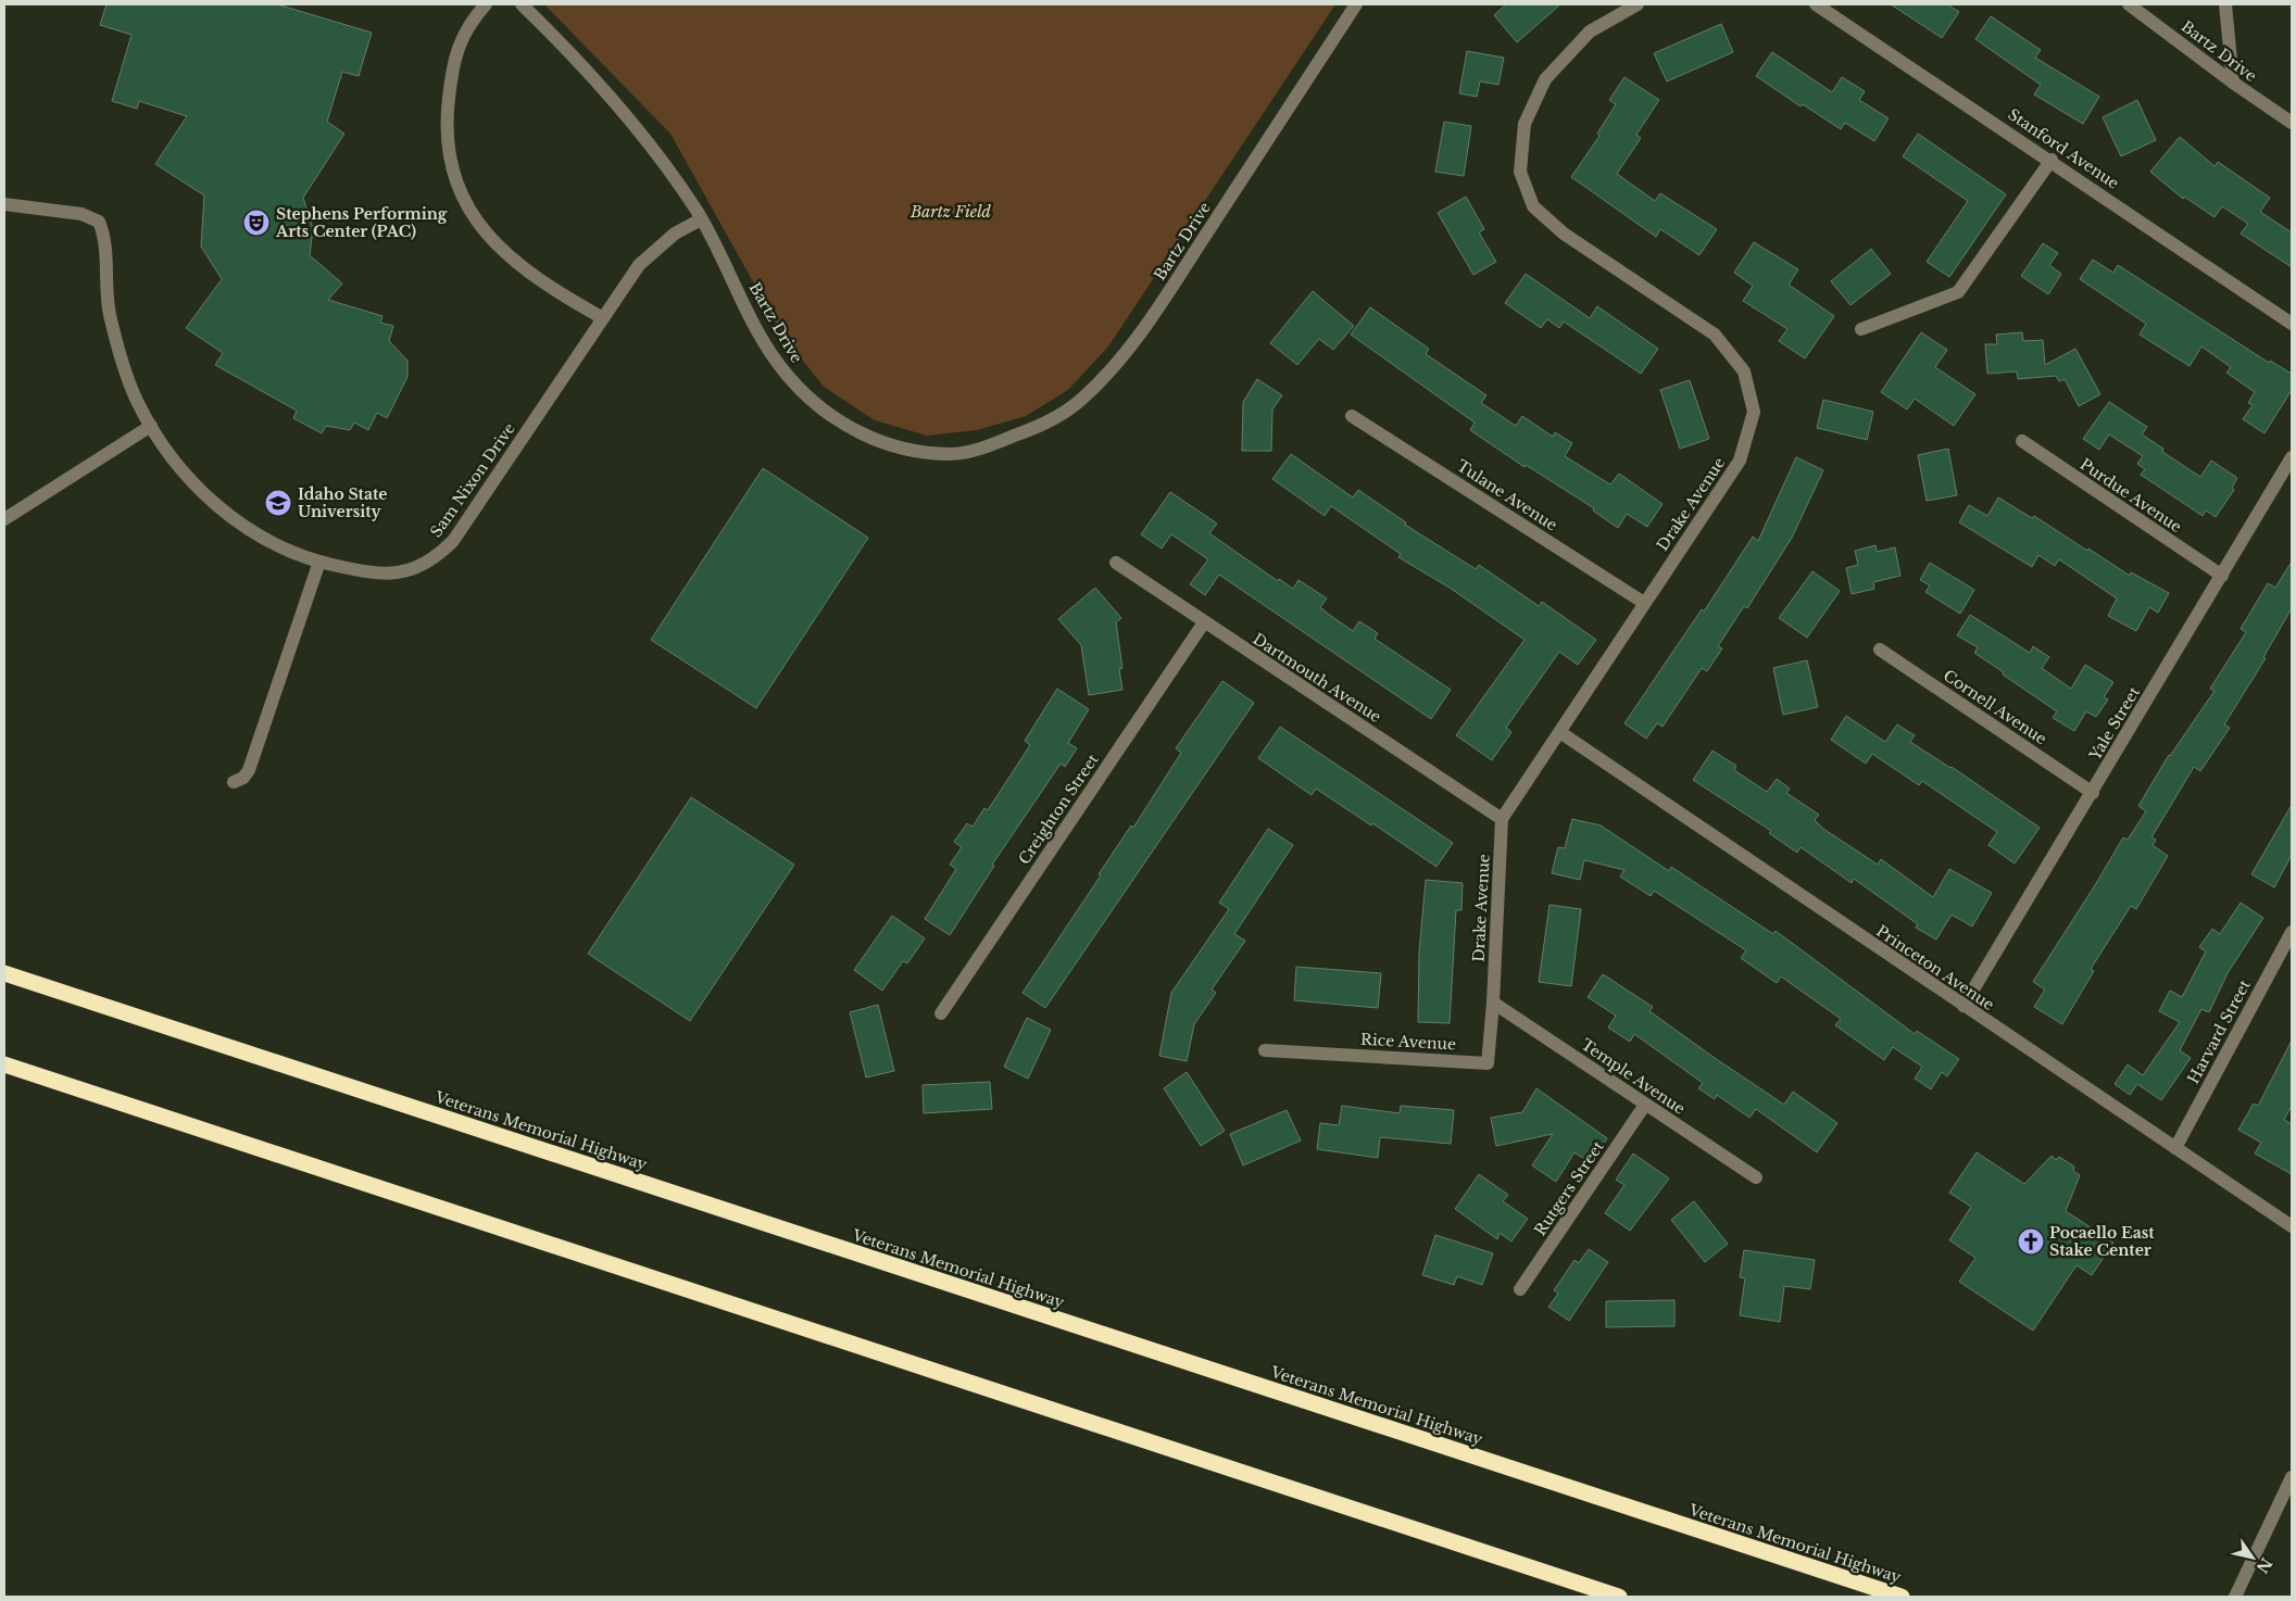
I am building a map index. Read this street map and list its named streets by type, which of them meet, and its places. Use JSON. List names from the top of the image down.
{
  "streets": {
    "highway": ["Veterans Memorial Highway"],
    "street": [
      "Bartz Drive",
      "Stanford Avenue",
      "Sam Nixon Drive",
      "Tulane Avenue",
      "Purdue Avenue",
      "Drake Avenue",
      "Dartmouth Avenue",
      "Cornell Avenue",
      "Yale Street",
      "Creighton Street",
      "Princeton Avenue",
      "Harvard Street",
      "Rice Avenue",
      "Temple Avenue",
      "Rutgers Street"
    ]
  },
  "crossings": [
    ["Bartz Drive", "Sam Nixon Drive"],
    ["Tulane Avenue", "Drake Avenue"],
    ["Purdue Avenue", "Yale Street"],
    ["Drake Avenue", "Dartmouth Avenue"],
    ["Drake Avenue", "Princeton Avenue"],
    ["Drake Avenue", "Rice Avenue"],
    ["Drake Avenue", "Temple Avenue"],
    ["Dartmouth Avenue", "Creighton Street"],
    ["Cornell Avenue", "Yale Street"],
    ["Yale Street", "Princeton Avenue"],
    ["Princeton Avenue", "Harvard Street"],
    ["Rice Avenue", "Temple Avenue"],
    ["Temple Avenue", "Rutgers Street"]
  ],
  "parks": ["Bartz Field"],
  "places": {
    "theatre": ["Stephens Performing Arts Center (PAC)"],
    "school or university": ["Idaho State University"],
    "church": ["Pocaello East Stake Center"]
  },
  "north": "bottom right"
}
